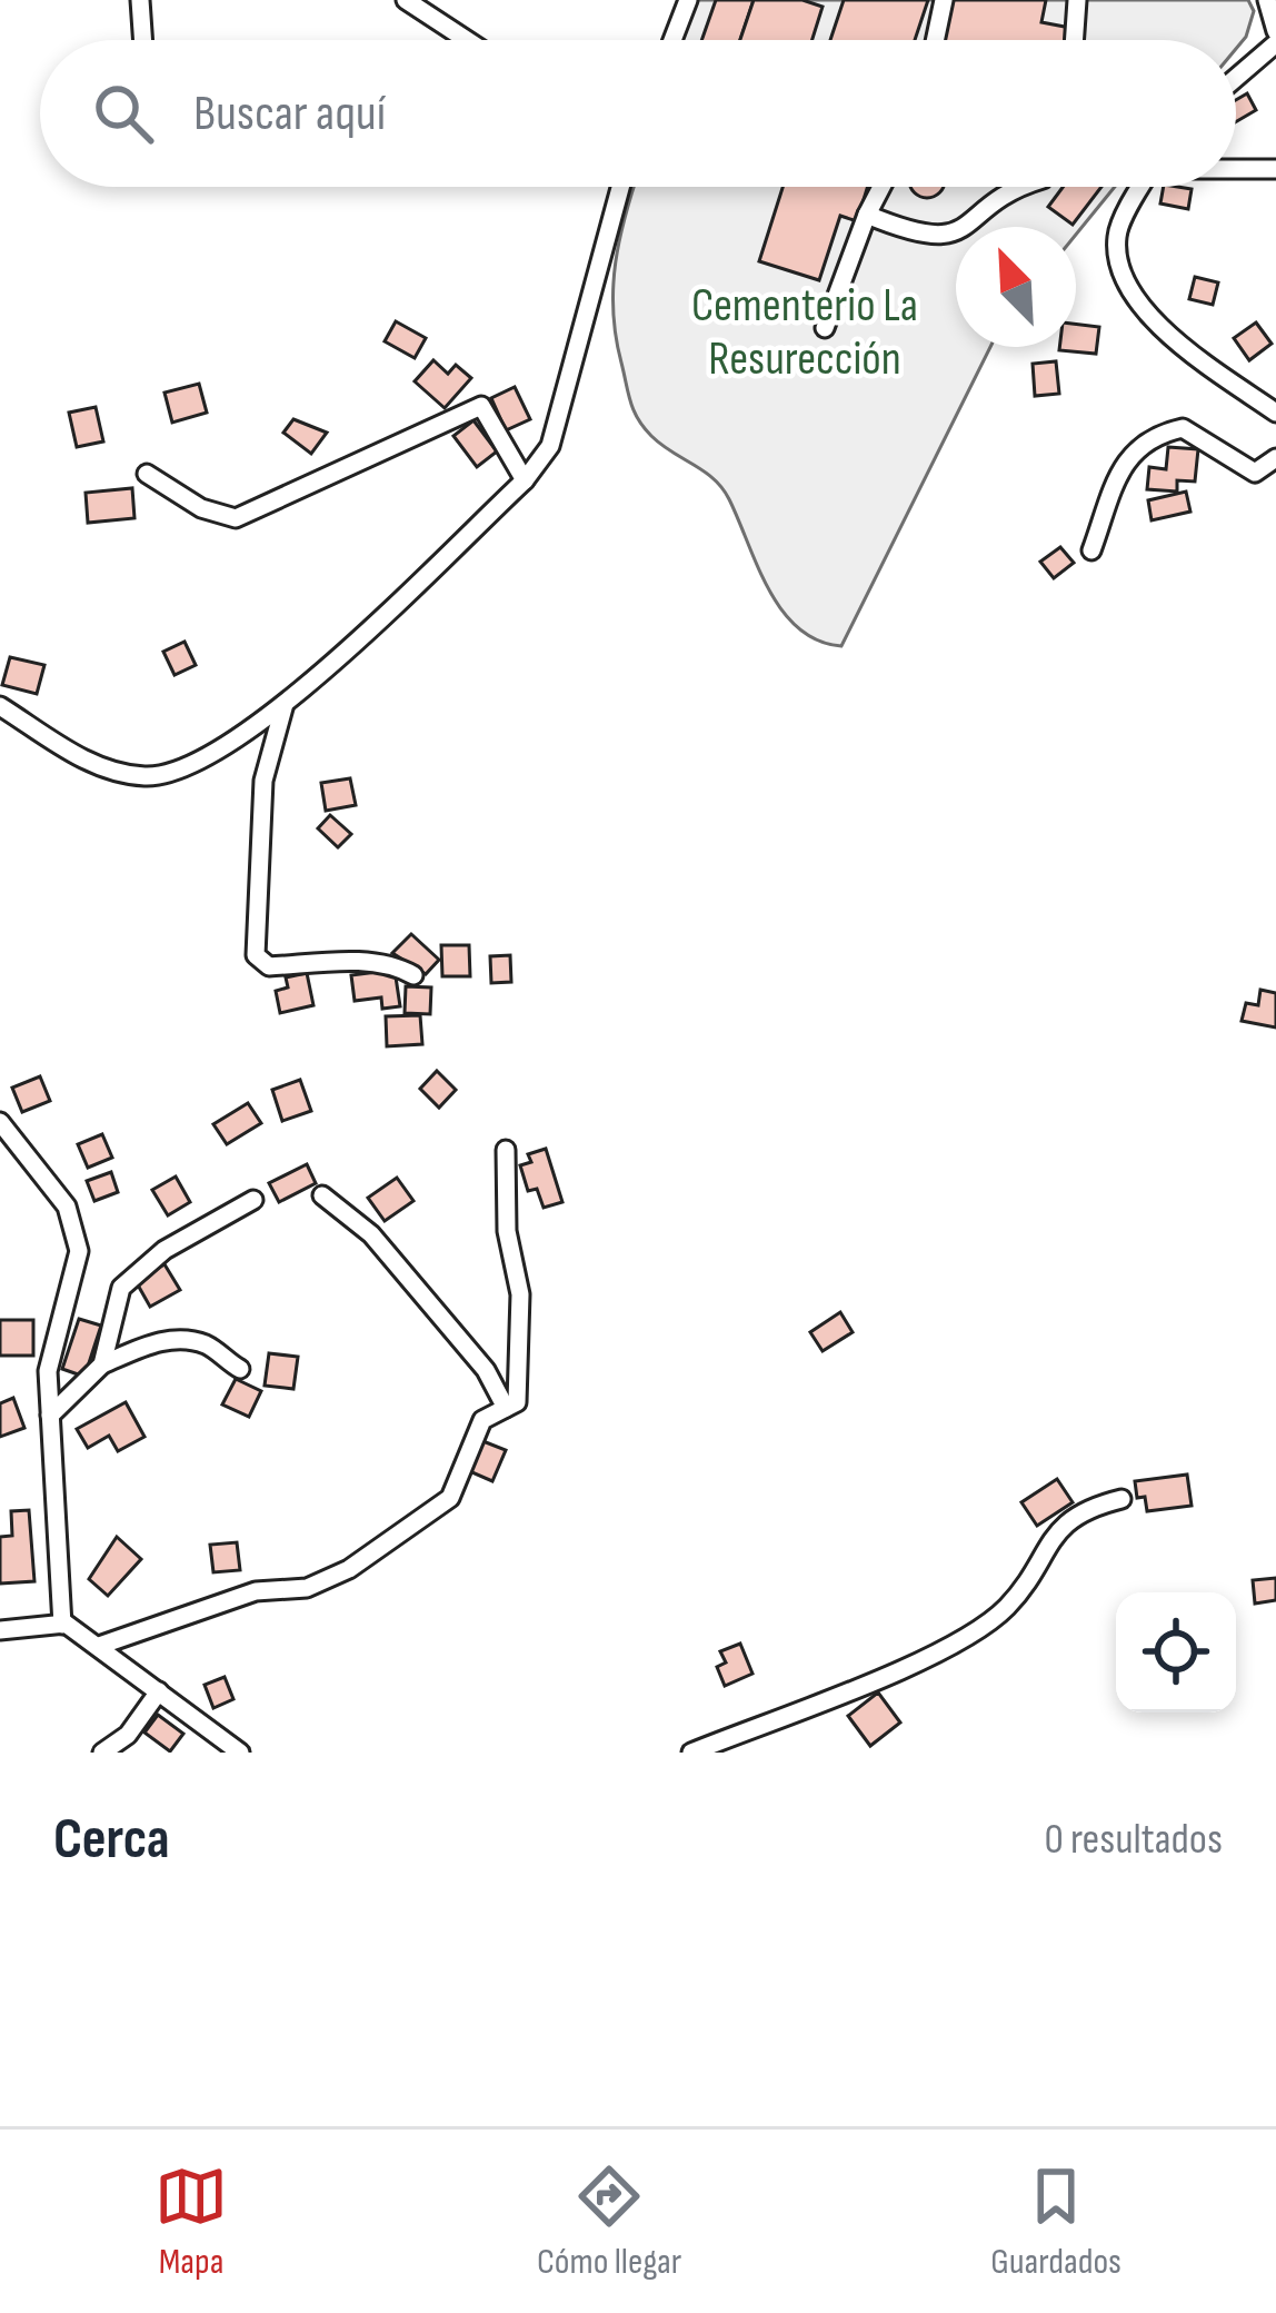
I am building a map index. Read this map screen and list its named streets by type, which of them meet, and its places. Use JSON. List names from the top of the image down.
{
  "parks": ["Cementerio La Resurección"],
  "north": "top left",
  "page": {
    "search": "Buscar aquí",
    "heading": ["Cerca", "0 resultados"],
    "nav": ["Mapa", "Cómo llegar", "Guardados"]
  }
}
